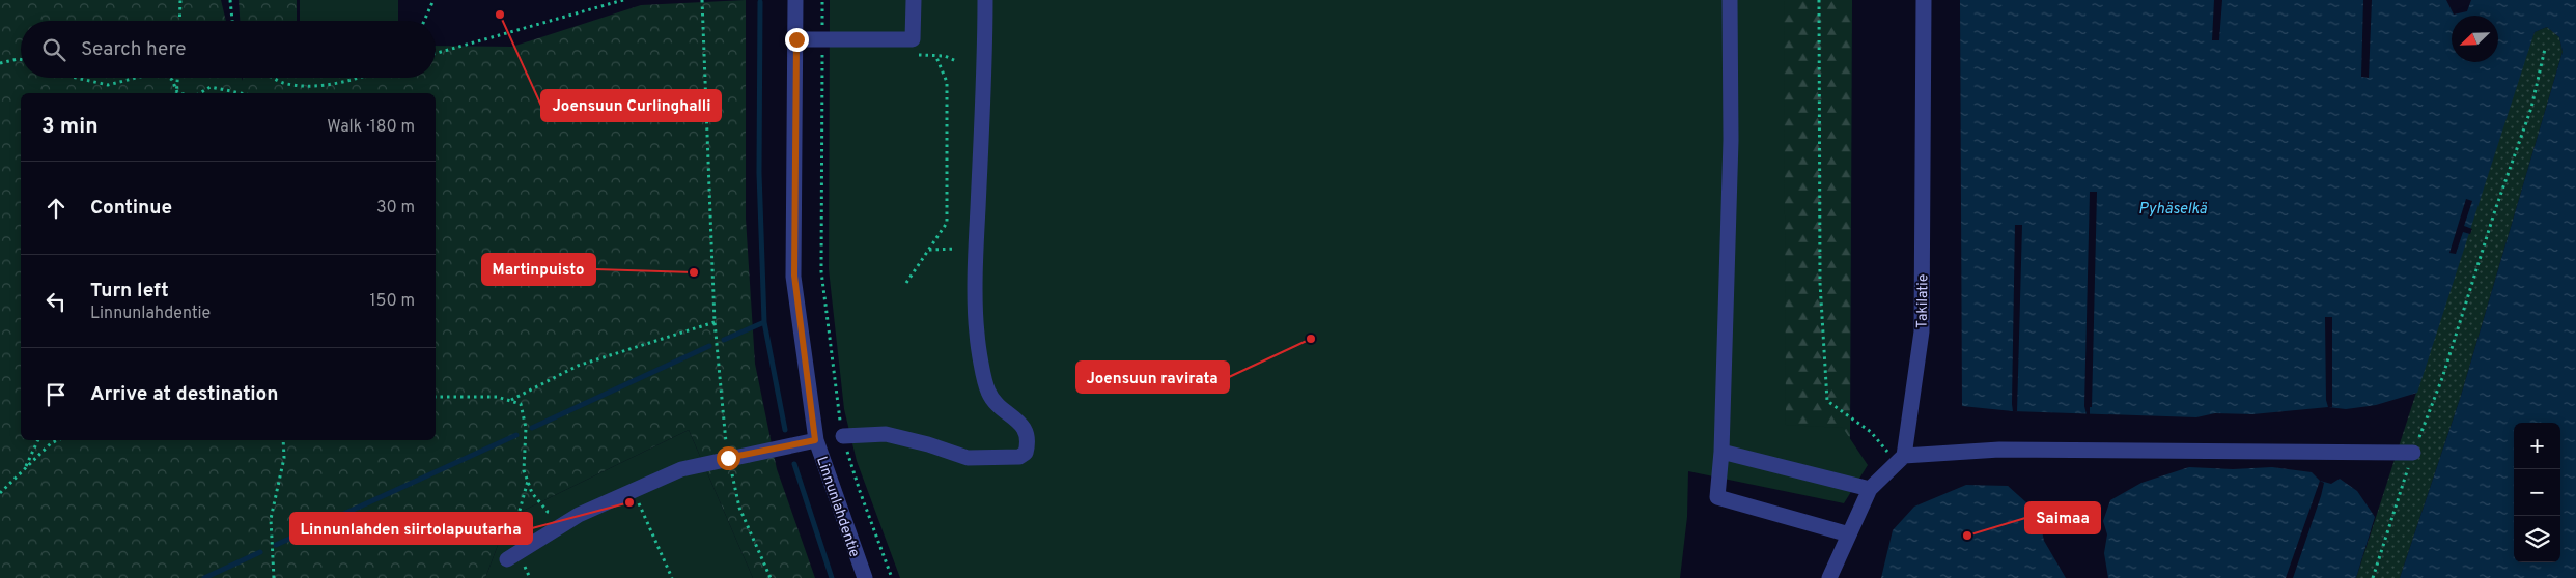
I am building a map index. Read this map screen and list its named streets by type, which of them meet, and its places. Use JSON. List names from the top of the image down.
{
  "streets": {
    "street": ["Takilatie", "Linnunlahdentie"]
  },
  "water": ["Pyhäselkä"],
  "places": [
    "Joensuun Curlinghalli",
    "Martinpuisto",
    "Joensuun ravirata",
    "Linnunlahden siirtolapuutarha",
    "Saimaa"
  ],
  "north": "bottom left",
  "page": {
    "search": "Search here",
    "heading": ["3 min", "Walk · 180 m"],
    "list": [
      ["Continue", "30 m"],
      ["Turn left", "Linnunlahdentie", "150 m"],
      "Arrive at destination"
    ],
    "map_buttons": ["+", "−"]
  }
}
